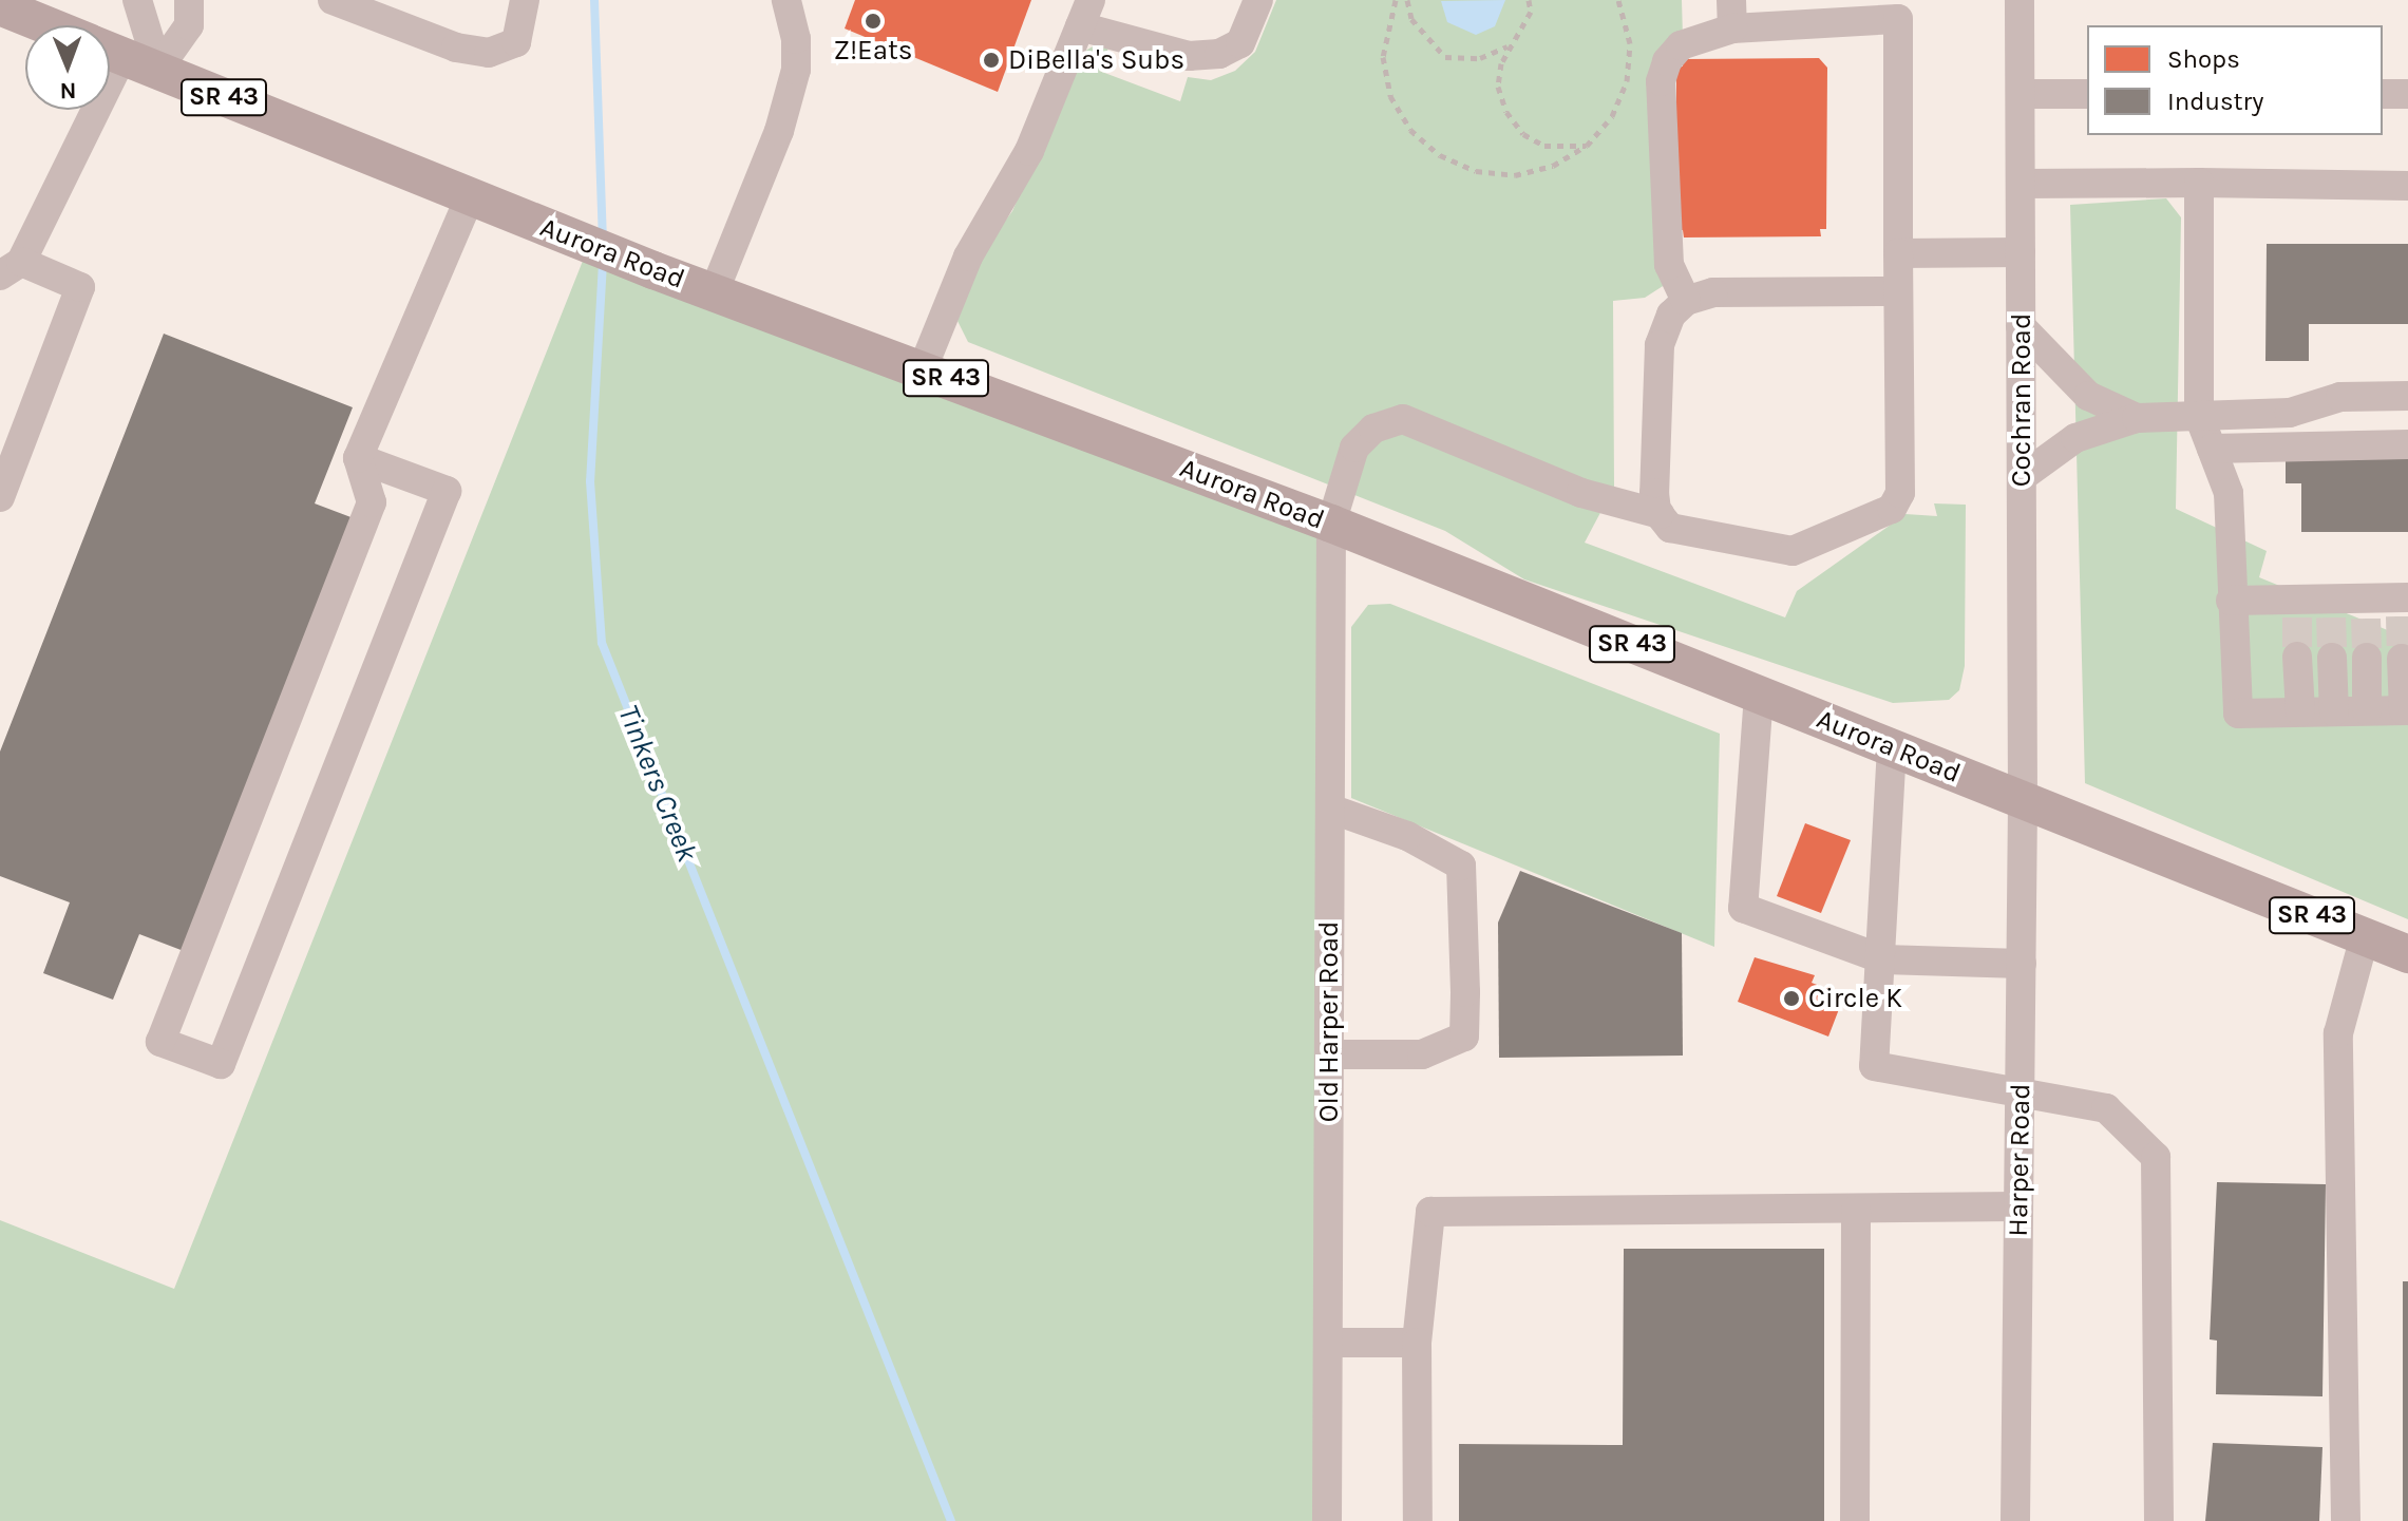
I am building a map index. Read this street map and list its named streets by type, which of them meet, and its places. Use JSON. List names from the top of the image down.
{
  "streets": {
    "main road": ["SR 43", "Aurora Road"],
    "street": ["Cochran Road", "Old Harper Road", "Harper Road"]
  },
  "crossings": [
    ["Aurora Road", "Cochran Road"],
    ["Aurora Road", "Old Harper Road"],
    ["Aurora Road", "Harper Road"],
    ["Cochran Road", "Harper Road"]
  ],
  "water": ["Tinkers Creek"],
  "places": ["Z!Eats", "DiBella's Subs", "Circle K"],
  "legend": ["Shops", "Industry"],
  "north": "bottom"
}
